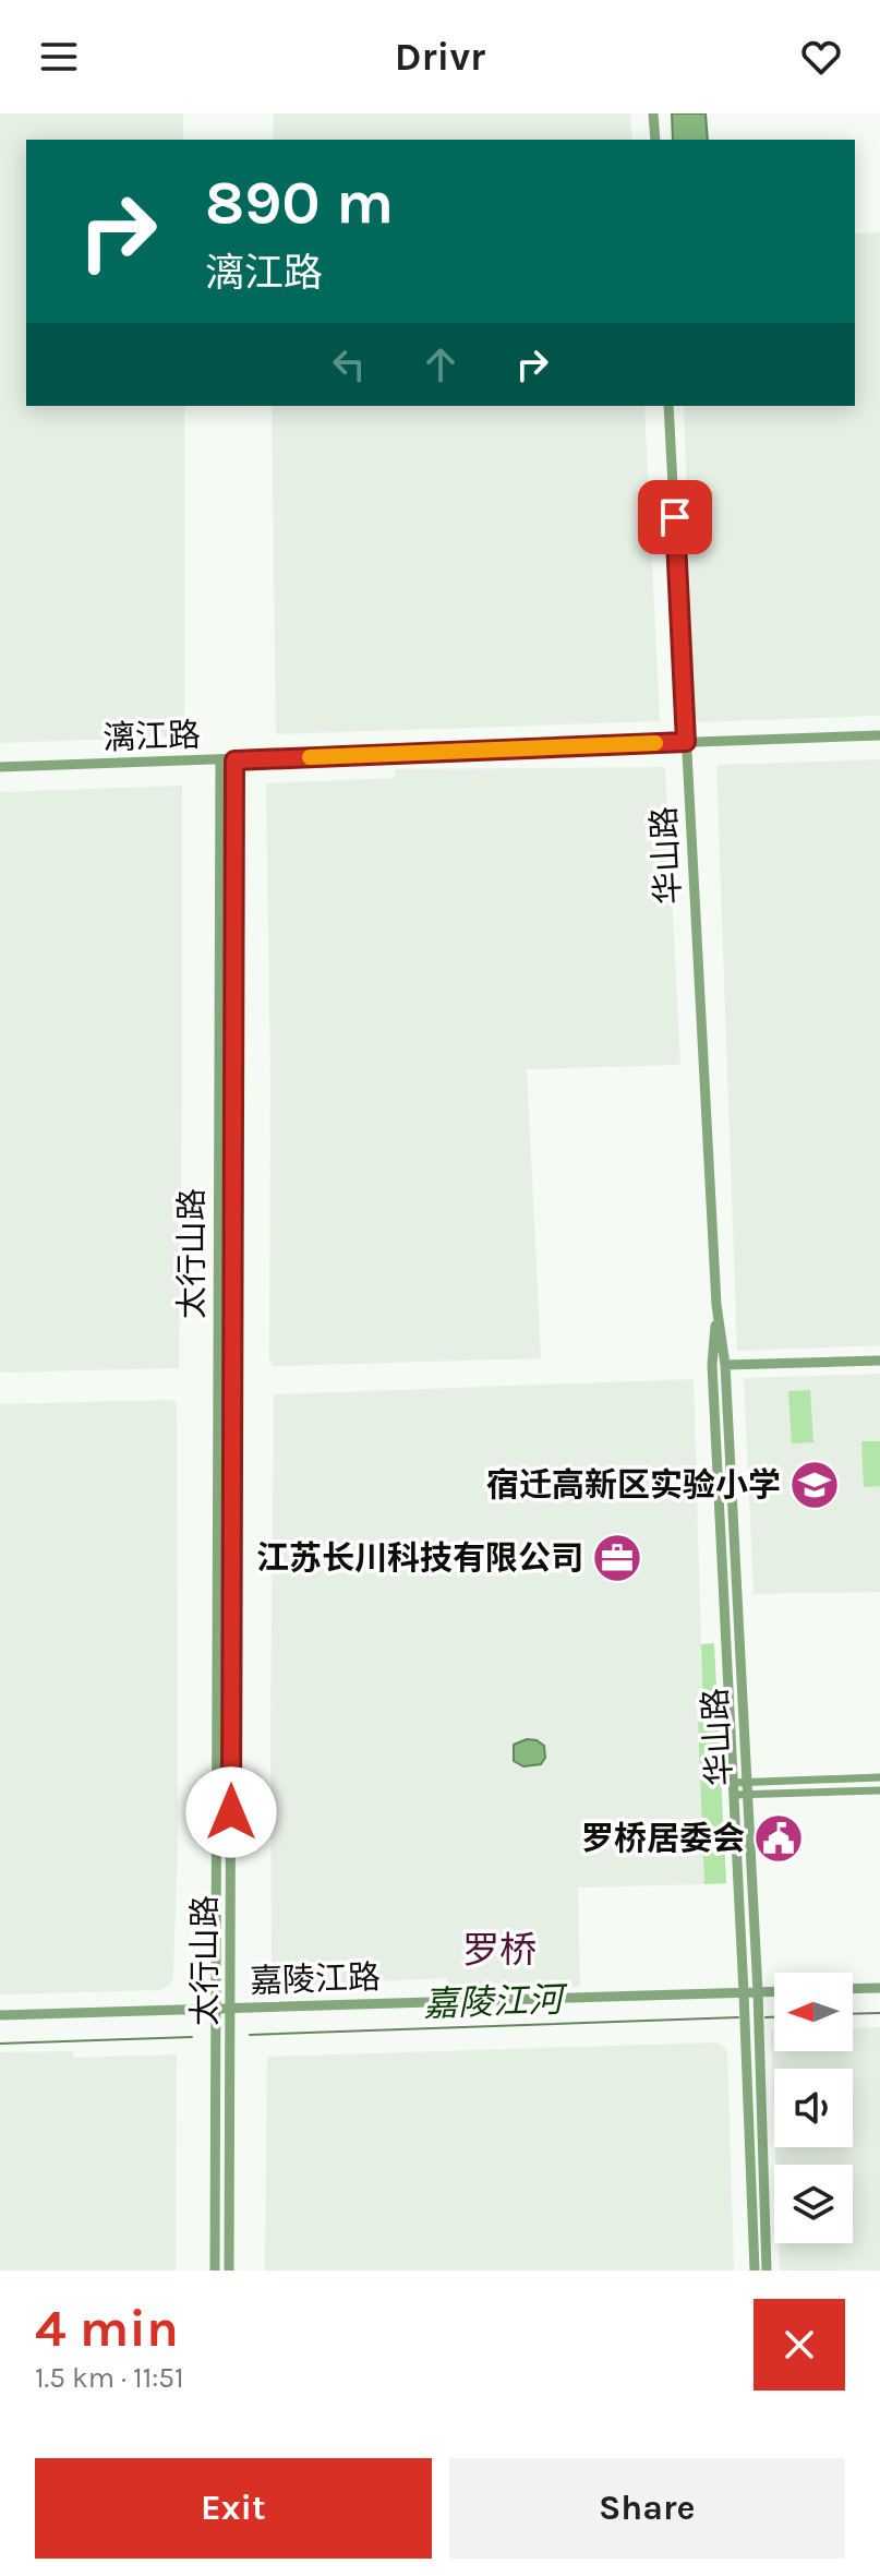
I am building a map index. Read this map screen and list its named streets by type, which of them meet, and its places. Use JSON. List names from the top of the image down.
{
  "streets": {
    "street": [
      "漓江路",
      "华山路",
      "太行山路",
      "嘉陵江路"
    ]
  },
  "crossings": [
    ["漓江路", "华山路"],
    ["漓江路", "太行山路"],
    ["华山路", "嘉陵江路"],
    ["太行山路", "嘉陵江路"]
  ],
  "districts": ["罗桥"],
  "water": ["嘉陵江河"],
  "places": {
    "school or university": ["宿迁高新区实验小学"],
    "office": ["江苏长川科技有限公司"],
    "public building": ["罗桥居委会"]
  },
  "north": "left",
  "page": {
    "header": "Drivr",
    "turn": ["890 m", "漓江路"],
    "heading": ["4 min", "1.5 km · 11:51"],
    "buttons": ["Exit", "Share"]
  }
}
